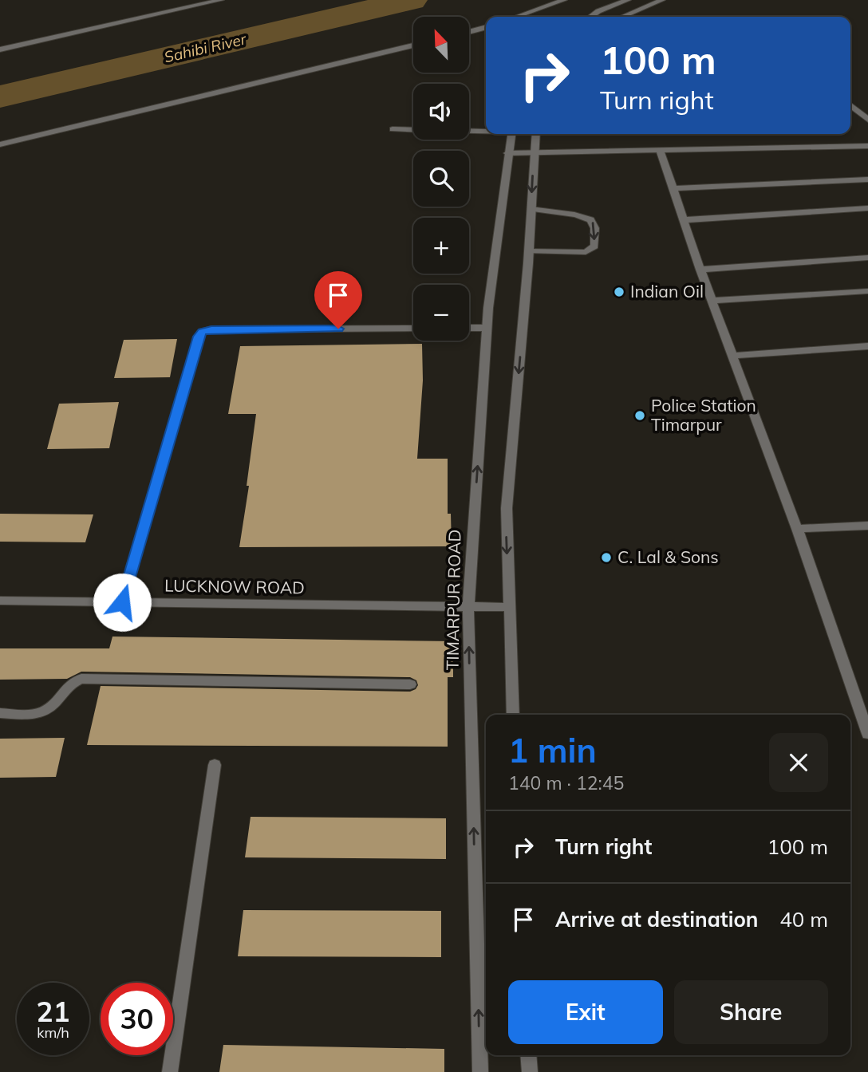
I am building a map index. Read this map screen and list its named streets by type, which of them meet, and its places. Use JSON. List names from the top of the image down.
{
  "streets": {
    "street": ["LUCKNOW ROAD", "TIMARPUR ROAD"]
  },
  "crossings": [
    ["LUCKNOW ROAD", "TIMARPUR ROAD"]
  ],
  "water": ["Sahibi River"],
  "places": ["Indian Oil", "Police Station Timarpur", "C. Lal & Sons"],
  "north": "top left",
  "page": {
    "map_buttons": ["+", "−"],
    "turn": ["100 m", "Turn right"],
    "heading": ["1 min", "140 m · 12:45"],
    "list": [
      {
        "name": "Turn right",
        "value": "100 m"
      },
      {
        "name": "Arrive at destination",
        "value": "40 m"
      }
    ],
    "buttons": ["Exit", "Share"],
    "speed": "21 km/h",
    "limit": "30"
  }
}
